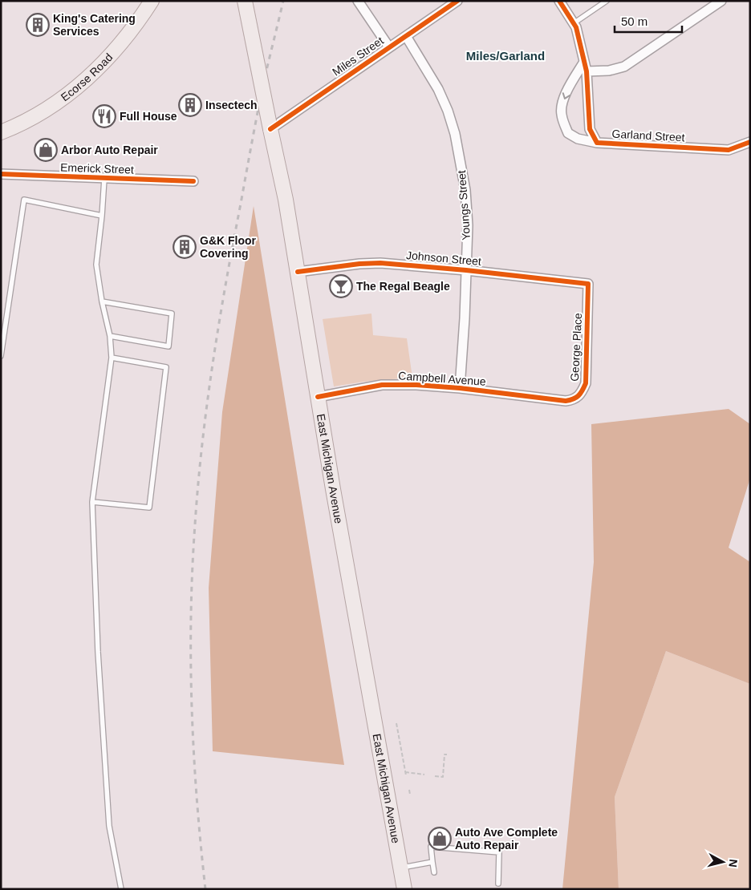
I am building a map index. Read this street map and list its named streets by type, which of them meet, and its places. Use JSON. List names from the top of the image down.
{
  "streets": {
    "main road": ["Ecorse Road", "East Michigan Avenue"],
    "street": [
      "Miles Street",
      "Garland Street",
      "Emerick Street",
      "Youngs Street",
      "Johnson Street",
      "George Place",
      "Campbell Avenue"
    ]
  },
  "crossings": [
    ["Miles Street", "Youngs Street"],
    ["Miles Street", "East Michigan Avenue"],
    ["Youngs Street", "Johnson Street"],
    ["Youngs Street", "Campbell Avenue"],
    ["Johnson Street", "George Place"],
    ["Johnson Street", "East Michigan Avenue"],
    ["George Place", "Campbell Avenue"],
    ["Campbell Avenue", "East Michigan Avenue"]
  ],
  "districts": ["Miles/Garland"],
  "places": {
    "building": ["King's Catering Services", "Insectech", "G&K Floor Covering"],
    "restaurant": ["Full House"],
    "shop": ["Arbor Auto Repair", "Auto Ave Complete Auto Repair"],
    "bar": ["The Regal Beagle"]
  },
  "scale_bar": "50 m",
  "north": "right"
}
